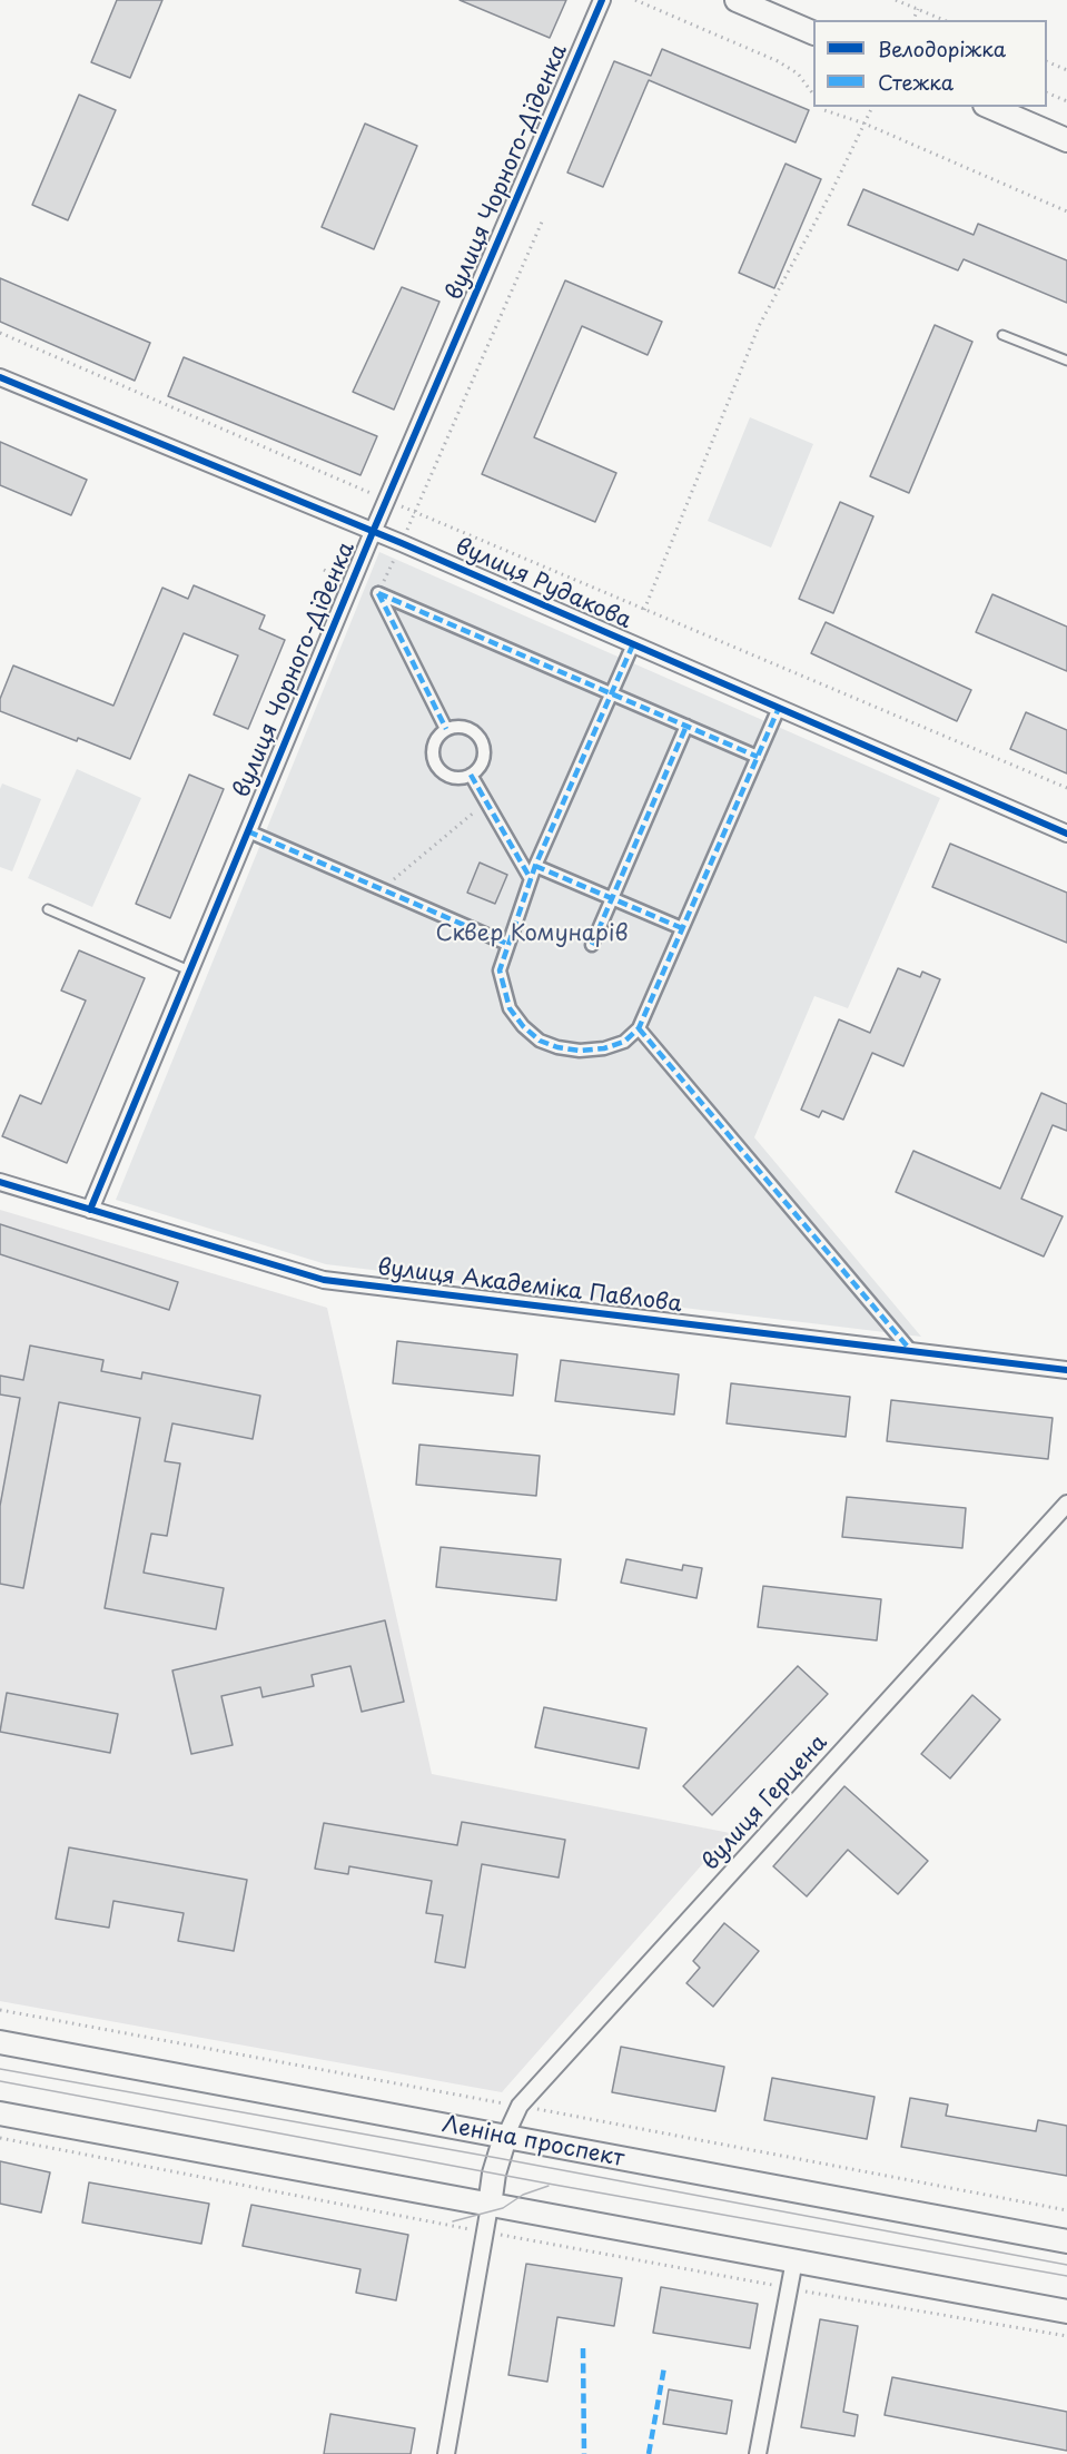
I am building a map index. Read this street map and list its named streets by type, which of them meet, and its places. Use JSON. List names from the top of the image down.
{
  "streets": {
    "main road": ["Леніна проспект"],
    "street": [
      "вулиця Чорного-Діденка",
      "вулиця Рудакова",
      "вулиця Академіка Павлова",
      "вулиця Герцена"
    ]
  },
  "crossings": [
    ["вулиця Чорного-Діденка", "вулиця Рудакова"],
    ["вулиця Чорного-Діденка", "вулиця Академіка Павлова"],
    ["вулиця Герцена", "Леніна проспект"]
  ],
  "parks": ["Сквер Комунарів"],
  "legend": ["Велодоріжка", "Стежка"]
}
